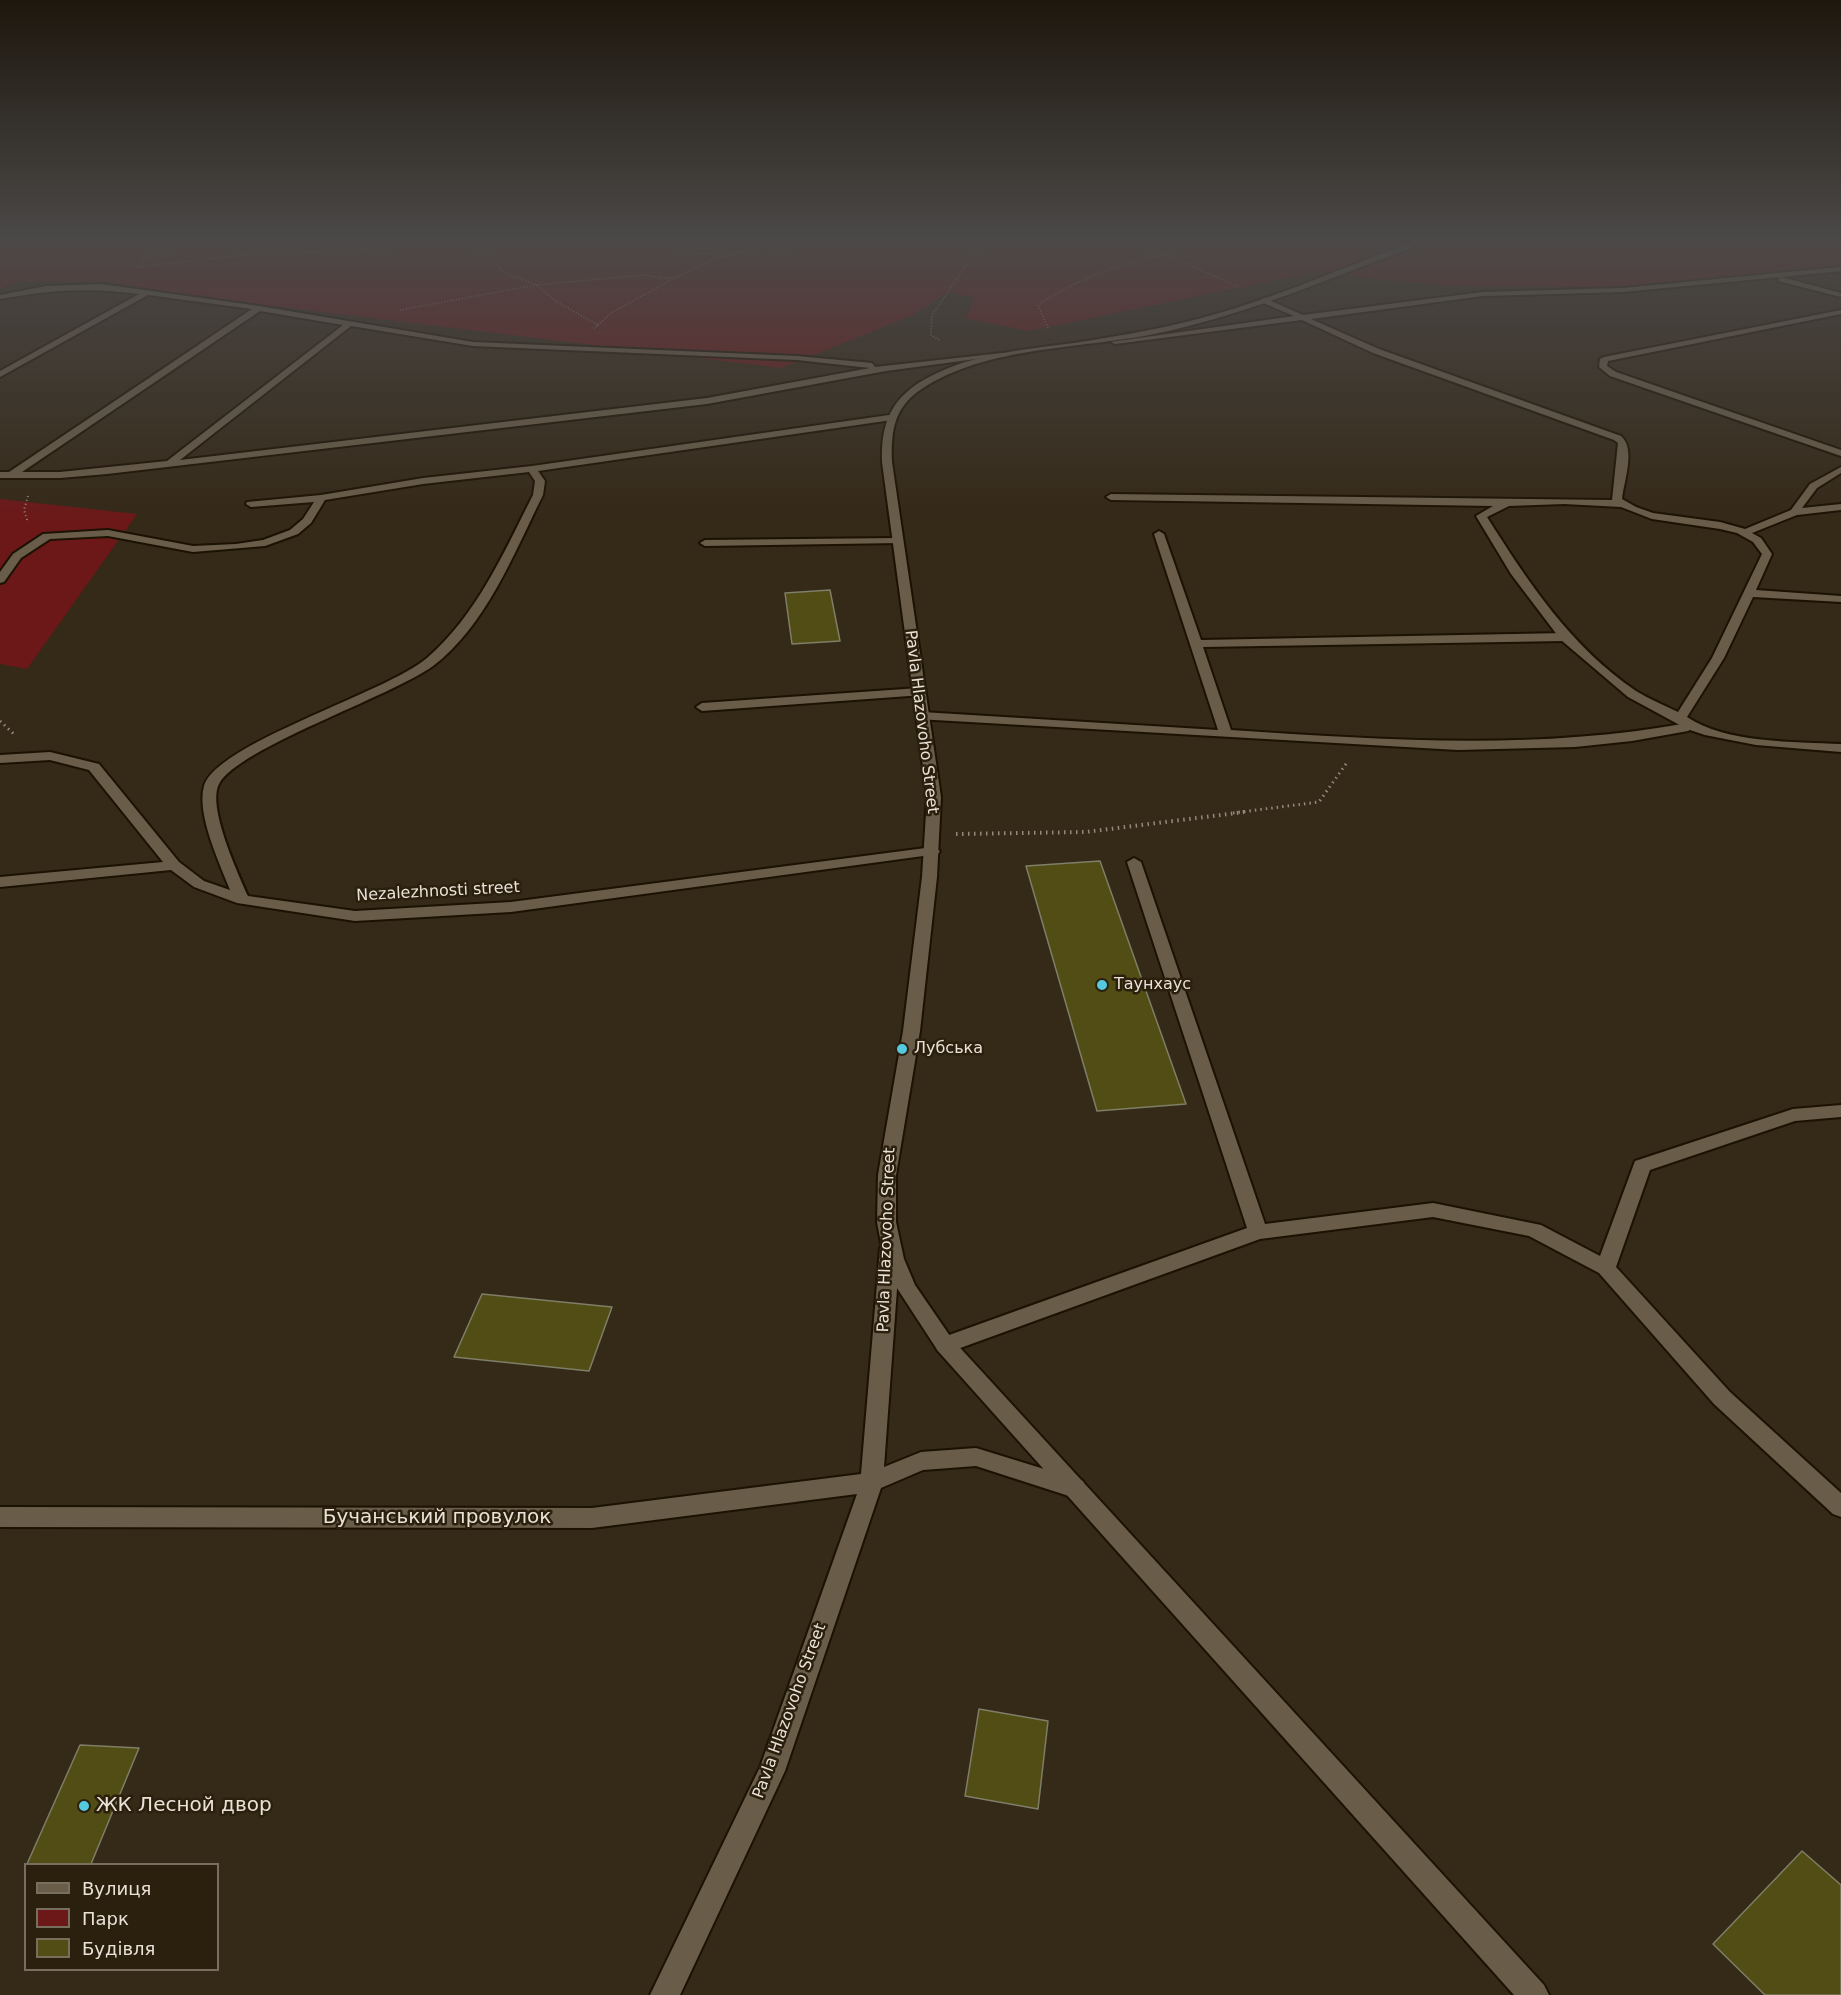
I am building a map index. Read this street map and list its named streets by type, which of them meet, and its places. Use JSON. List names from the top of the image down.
{
  "streets": {
    "street": ["Pavla Hlazovoho Street", "Nezalezhnosti street", "Бучанський провулок"]
  },
  "crossings": [
    ["Pavla Hlazovoho Street", "Nezalezhnosti street"],
    ["Pavla Hlazovoho Street", "Бучанський провулок"]
  ],
  "places": ["Таунхаус", "Лубська", "ЖК Лесной двор"],
  "legend": ["Вулиця", "Парк", "Будівля"]
}
